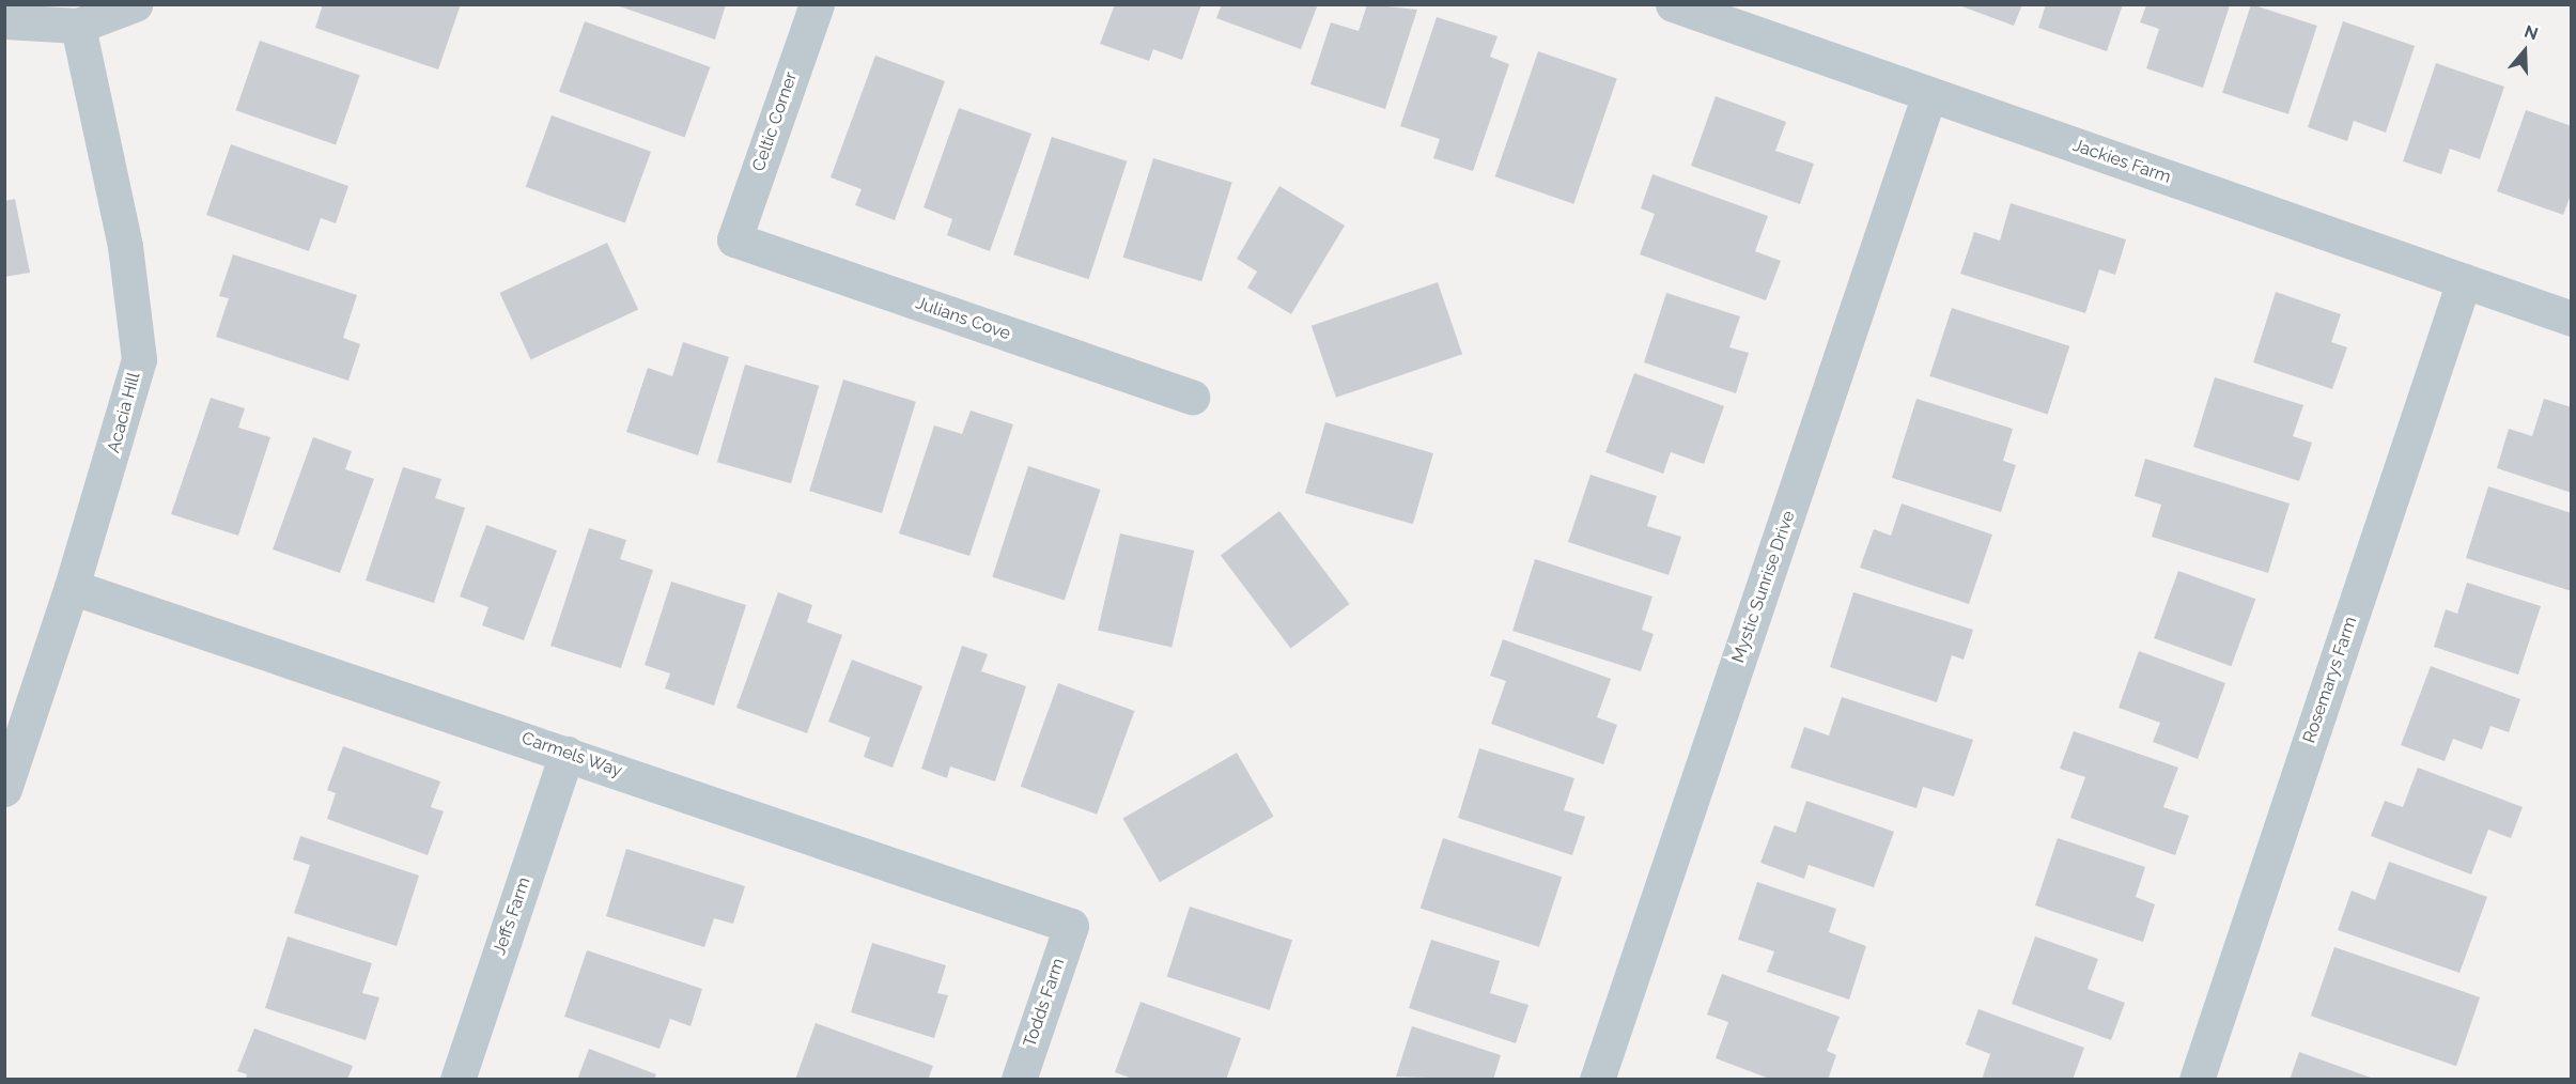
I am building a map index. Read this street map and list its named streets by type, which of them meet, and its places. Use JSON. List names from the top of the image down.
{
  "streets": {
    "street": [
      "Celtic Corner",
      "Jackies Farm",
      "Julians Cove",
      "Acacia Hill",
      "Mystic Sunrise Drive",
      "Rosemarys Farm",
      "Carmels Way",
      "Jeffs Farm",
      "Todds Farm"
    ]
  },
  "crossings": [
    ["Celtic Corner", "Julians Cove"],
    ["Jackies Farm", "Mystic Sunrise Drive"],
    ["Jackies Farm", "Rosemarys Farm"],
    ["Acacia Hill", "Carmels Way"],
    ["Carmels Way", "Jeffs Farm"],
    ["Carmels Way", "Todds Farm"]
  ],
  "north": "top"
}
